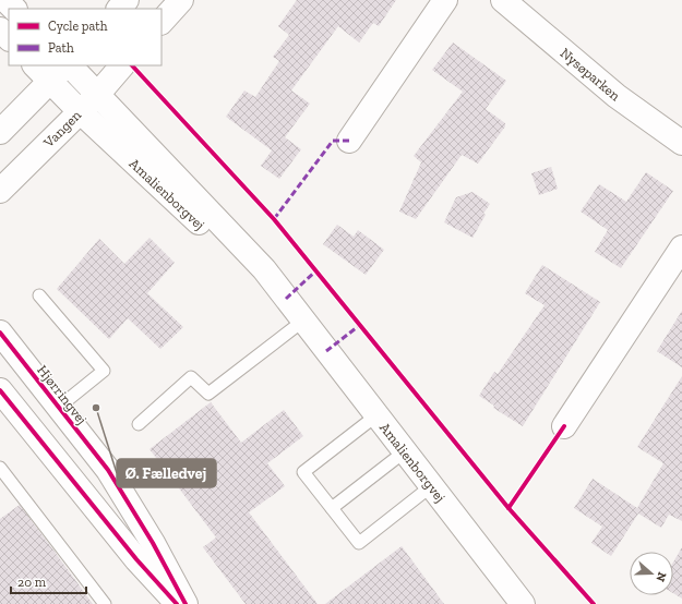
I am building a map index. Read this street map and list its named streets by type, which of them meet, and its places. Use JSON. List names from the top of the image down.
{
  "streets": {
    "street": [
      "Nysøparken",
      "Vangen",
      "Amalienborgvej",
      "Hjørringvej"
    ]
  },
  "crossings": [
    ["Vangen", "Amalienborgvej"]
  ],
  "places": ["Ø. Fælledvej"],
  "legend": ["Cycle path", "Path"],
  "scale_bar": "20 m",
  "north": "right"
}
